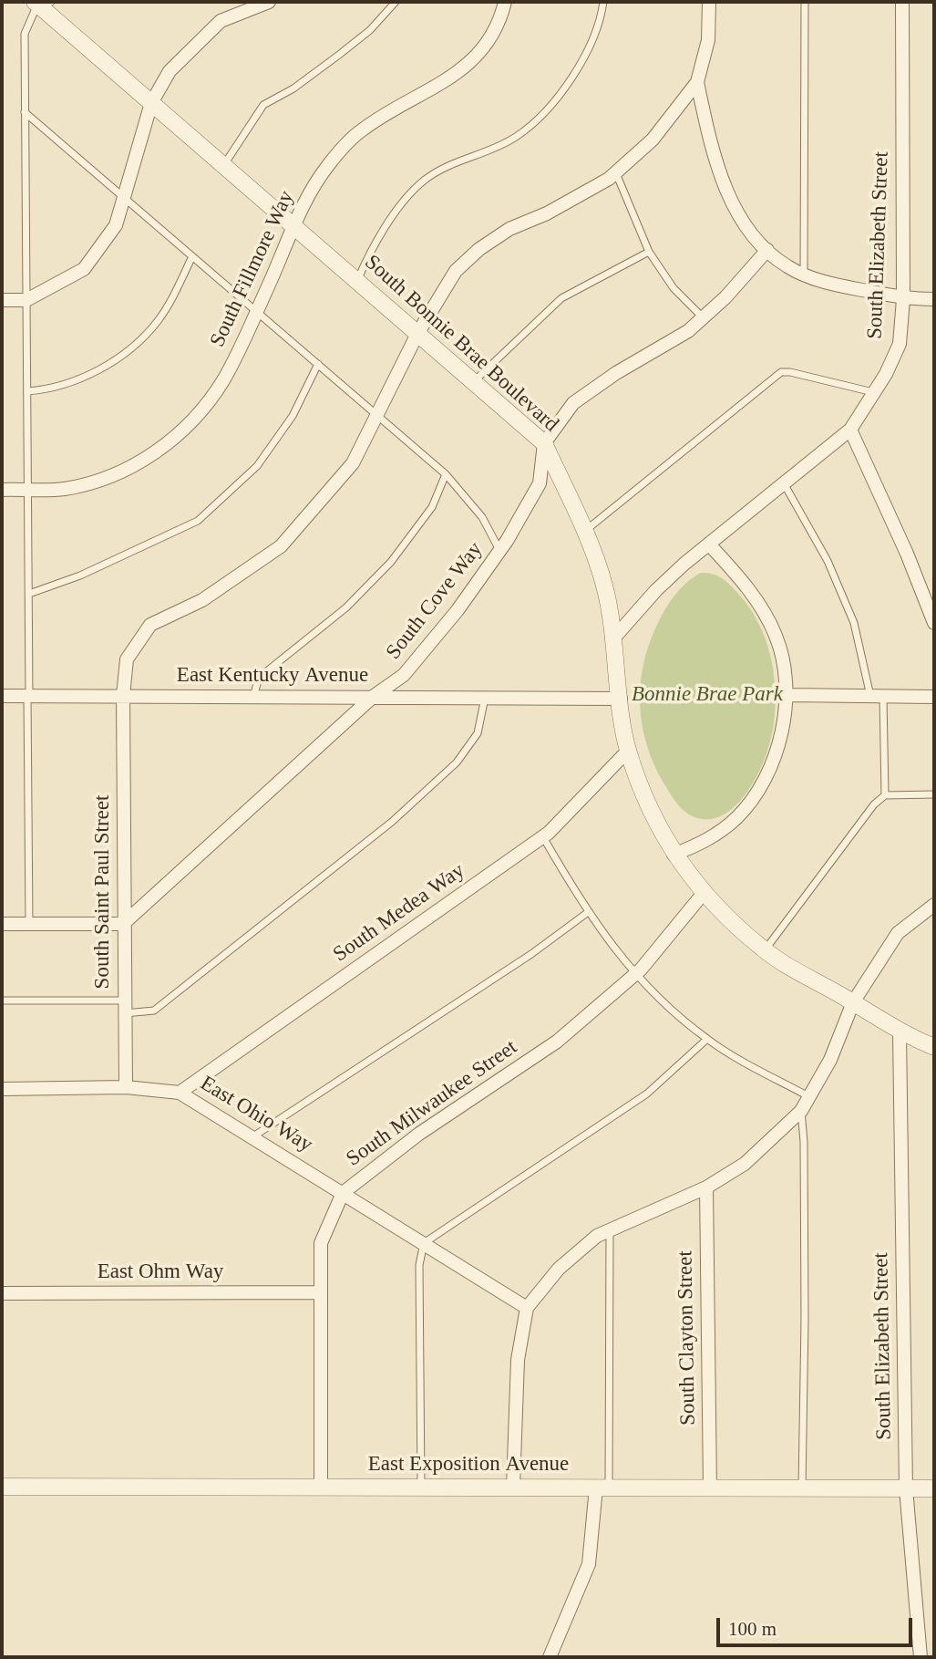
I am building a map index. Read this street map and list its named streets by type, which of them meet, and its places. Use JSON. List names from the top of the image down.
{
  "streets": {
    "street": [
      "South Elizabeth Street",
      "South Fillmore Way",
      "South Bonnie Brae Boulevard",
      "South Cove Way",
      "East Kentucky Avenue",
      "South Saint Paul Street",
      "South Medea Way",
      "South Milwaukee Street",
      "East Ohio Way",
      "East Ohm Way",
      "South Clayton Street",
      "East Exposition Avenue"
    ]
  },
  "crossings": [
    ["South Elizabeth Street", "South Bonnie Brae Boulevard"],
    ["South Elizabeth Street", "East Exposition Avenue"],
    ["South Fillmore Way", "South Bonnie Brae Boulevard"],
    ["South Bonnie Brae Boulevard", "South Cove Way"],
    ["South Bonnie Brae Boulevard", "East Kentucky Avenue"],
    ["South Bonnie Brae Boulevard", "South Saint Paul Street"],
    ["South Bonnie Brae Boulevard", "South Medea Way"],
    ["South Bonnie Brae Boulevard", "South Milwaukee Street"],
    ["South Cove Way", "East Kentucky Avenue"],
    ["South Cove Way", "South Saint Paul Street"],
    ["East Kentucky Avenue", "South Saint Paul Street"],
    ["South Saint Paul Street", "East Ohio Way"],
    ["South Medea Way", "East Ohio Way"],
    ["South Milwaukee Street", "East Ohio Way"],
    ["South Milwaukee Street", "East Ohm Way"],
    ["South Milwaukee Street", "East Exposition Avenue"],
    ["South Clayton Street", "East Exposition Avenue"]
  ],
  "parks": ["Bonnie Brae Park"],
  "scale_bar": "100 m"
}
